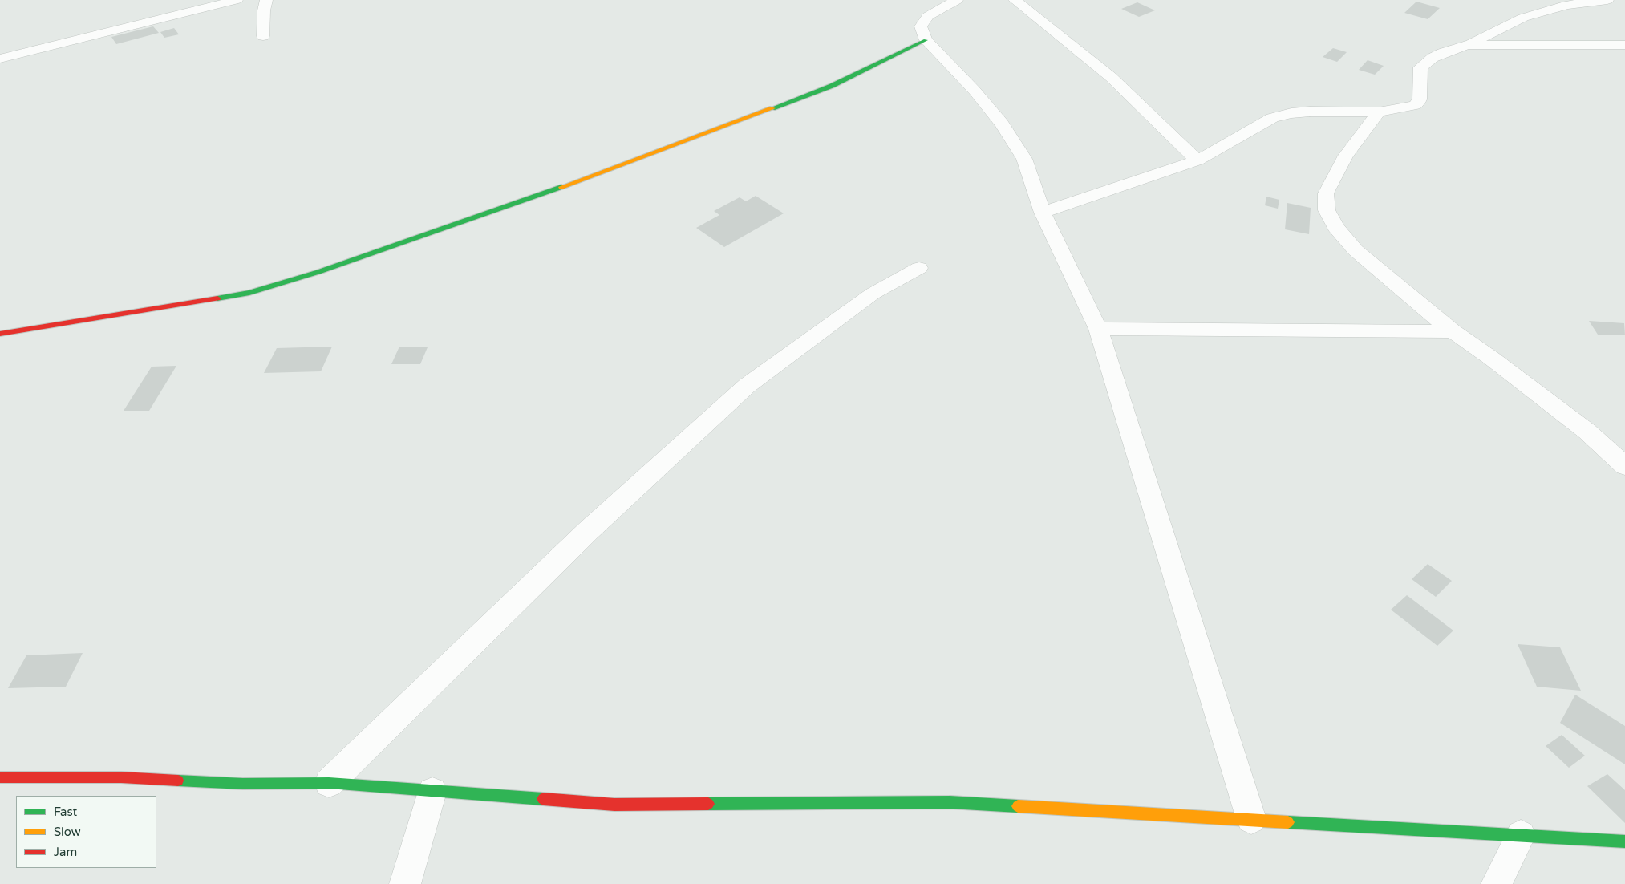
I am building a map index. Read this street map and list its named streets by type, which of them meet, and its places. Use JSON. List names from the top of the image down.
{
  "legend": ["Fast", "Slow", "Jam"]
}
